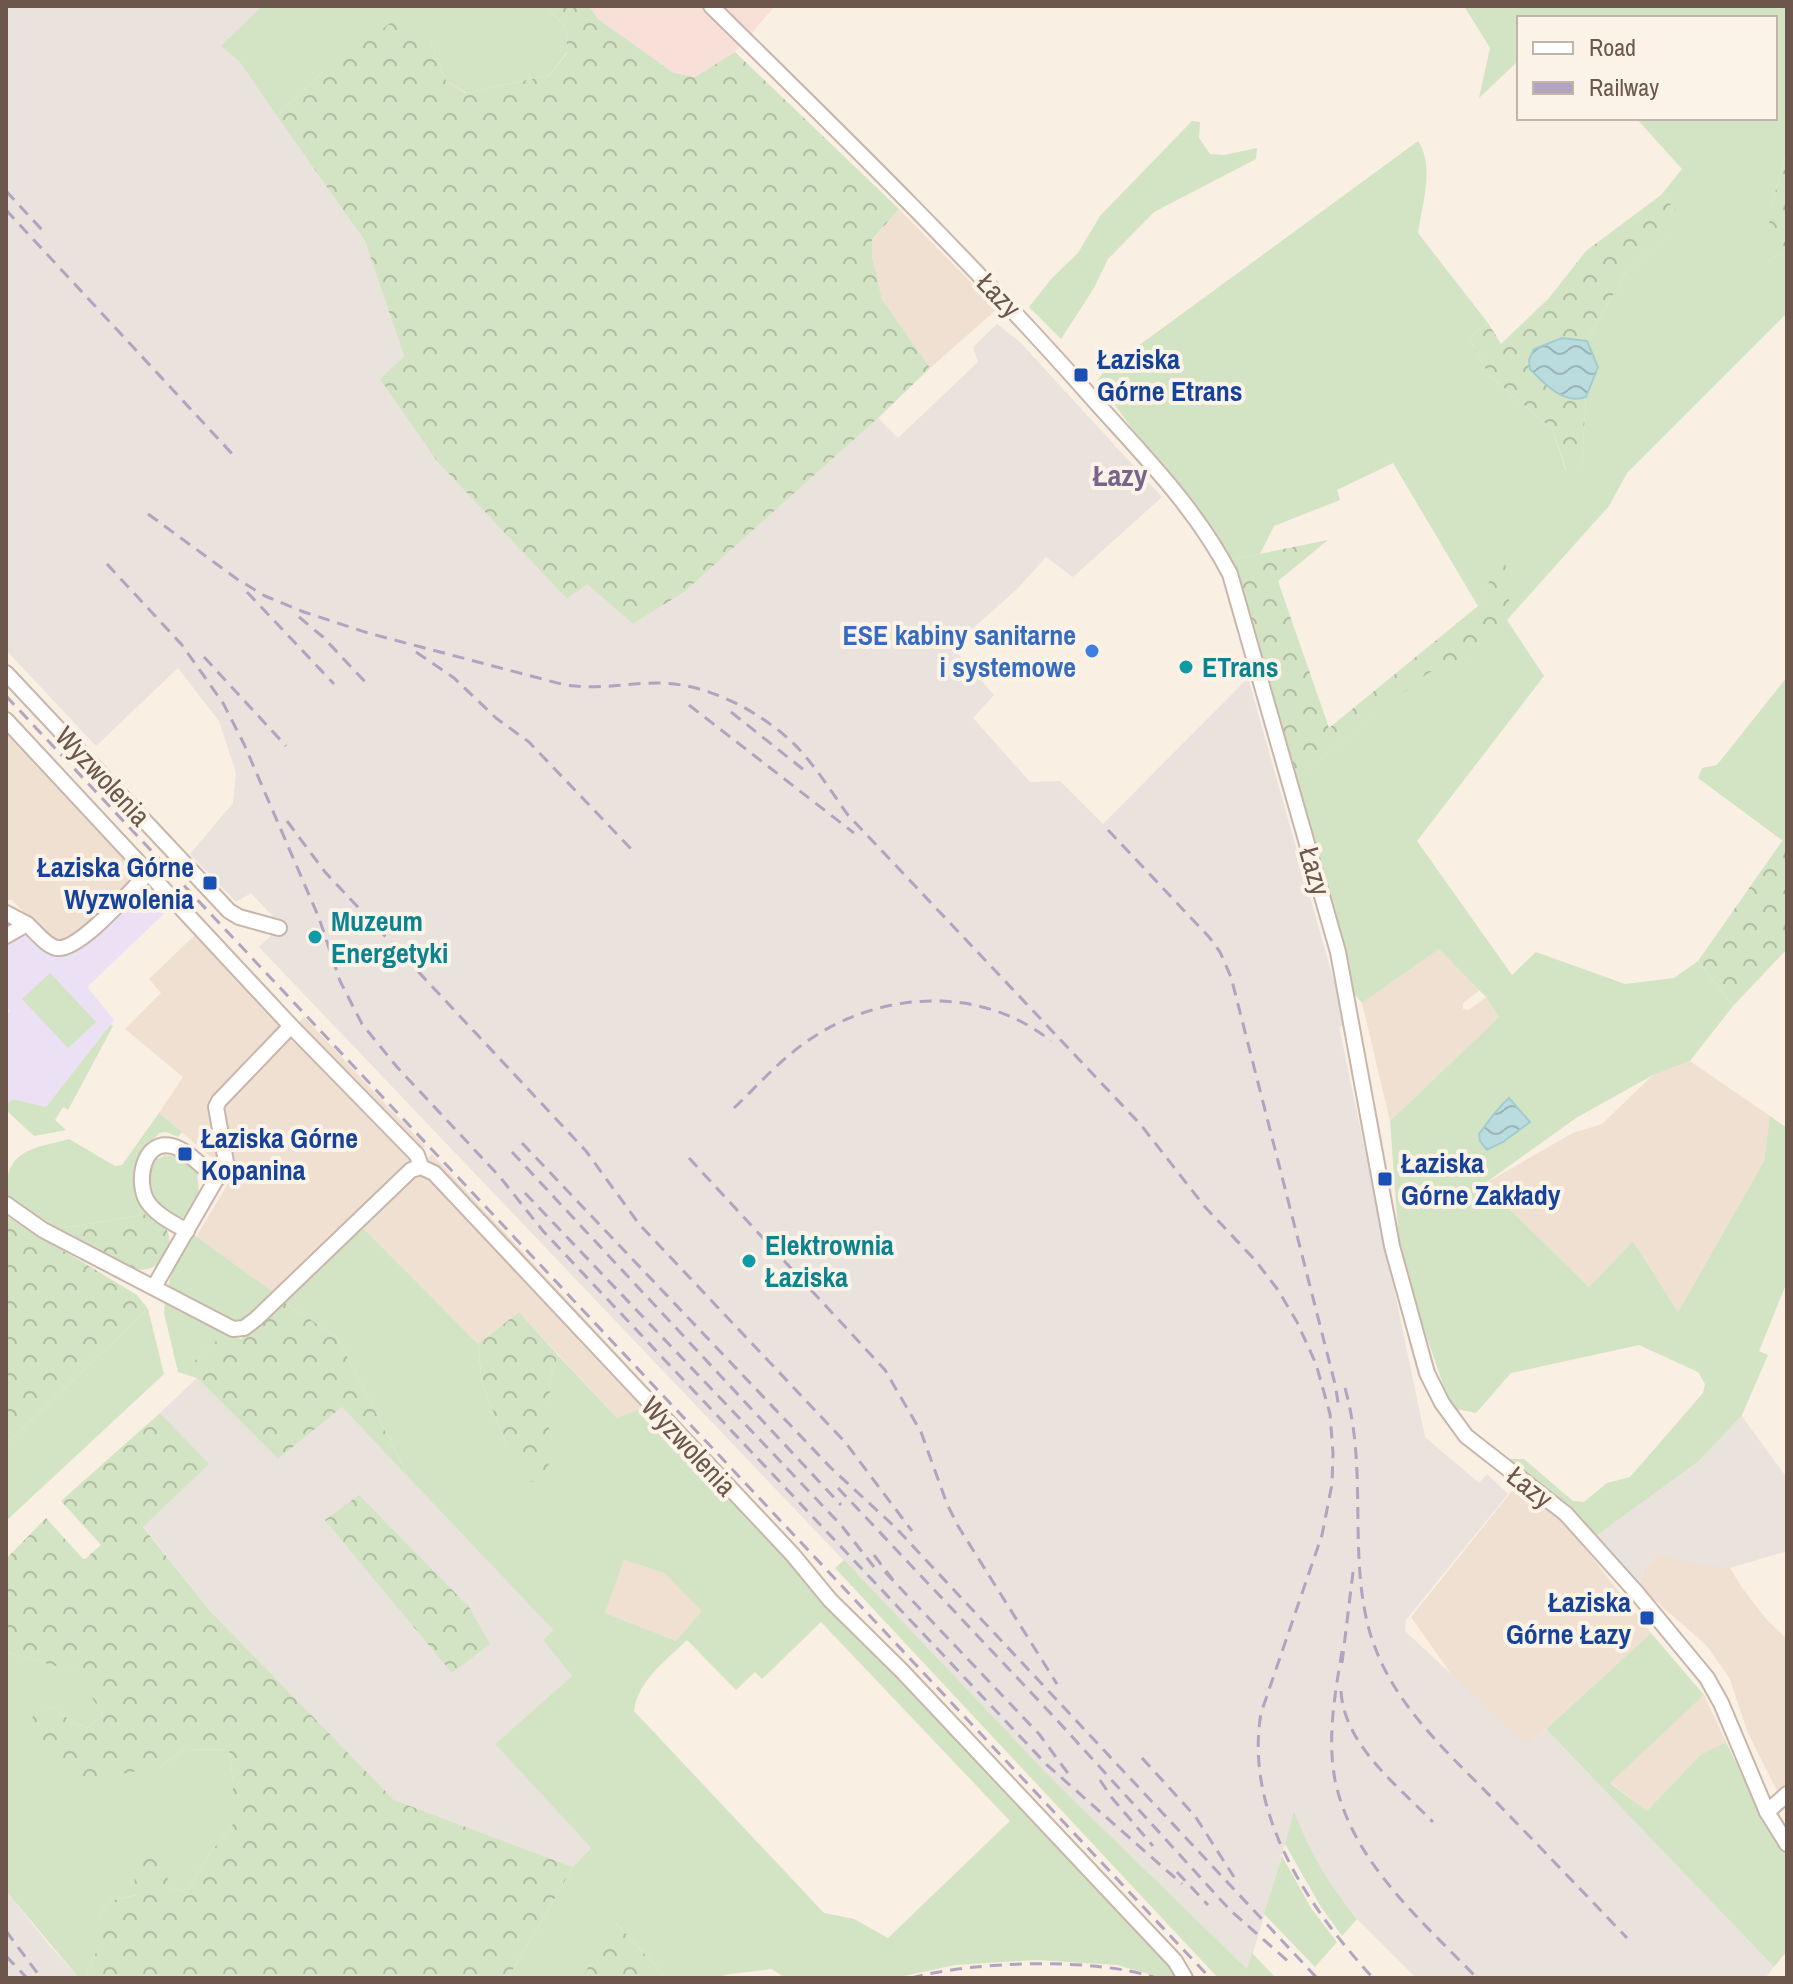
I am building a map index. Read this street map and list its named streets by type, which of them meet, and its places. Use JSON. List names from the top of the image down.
{
  "streets": {
    "street": ["Łazy", "Wyzwolenia"]
  },
  "districts": ["Łazy"],
  "places": {
    "transit": [
      "Łaziska Górne Etrans",
      "Łaziska Górne Wyzwolenia",
      "Łaziska Górne Kopanina",
      "Łaziska Górne Zakłady",
      "Łaziska Górne Łazy"
    ],
    "other": [
      "ESE kabiny sanitarne i systemowe",
      "ETrans",
      "Muzeum Energetyki",
      "Elektrownia Łaziska"
    ]
  },
  "legend": ["Road", "Railway"]
}
